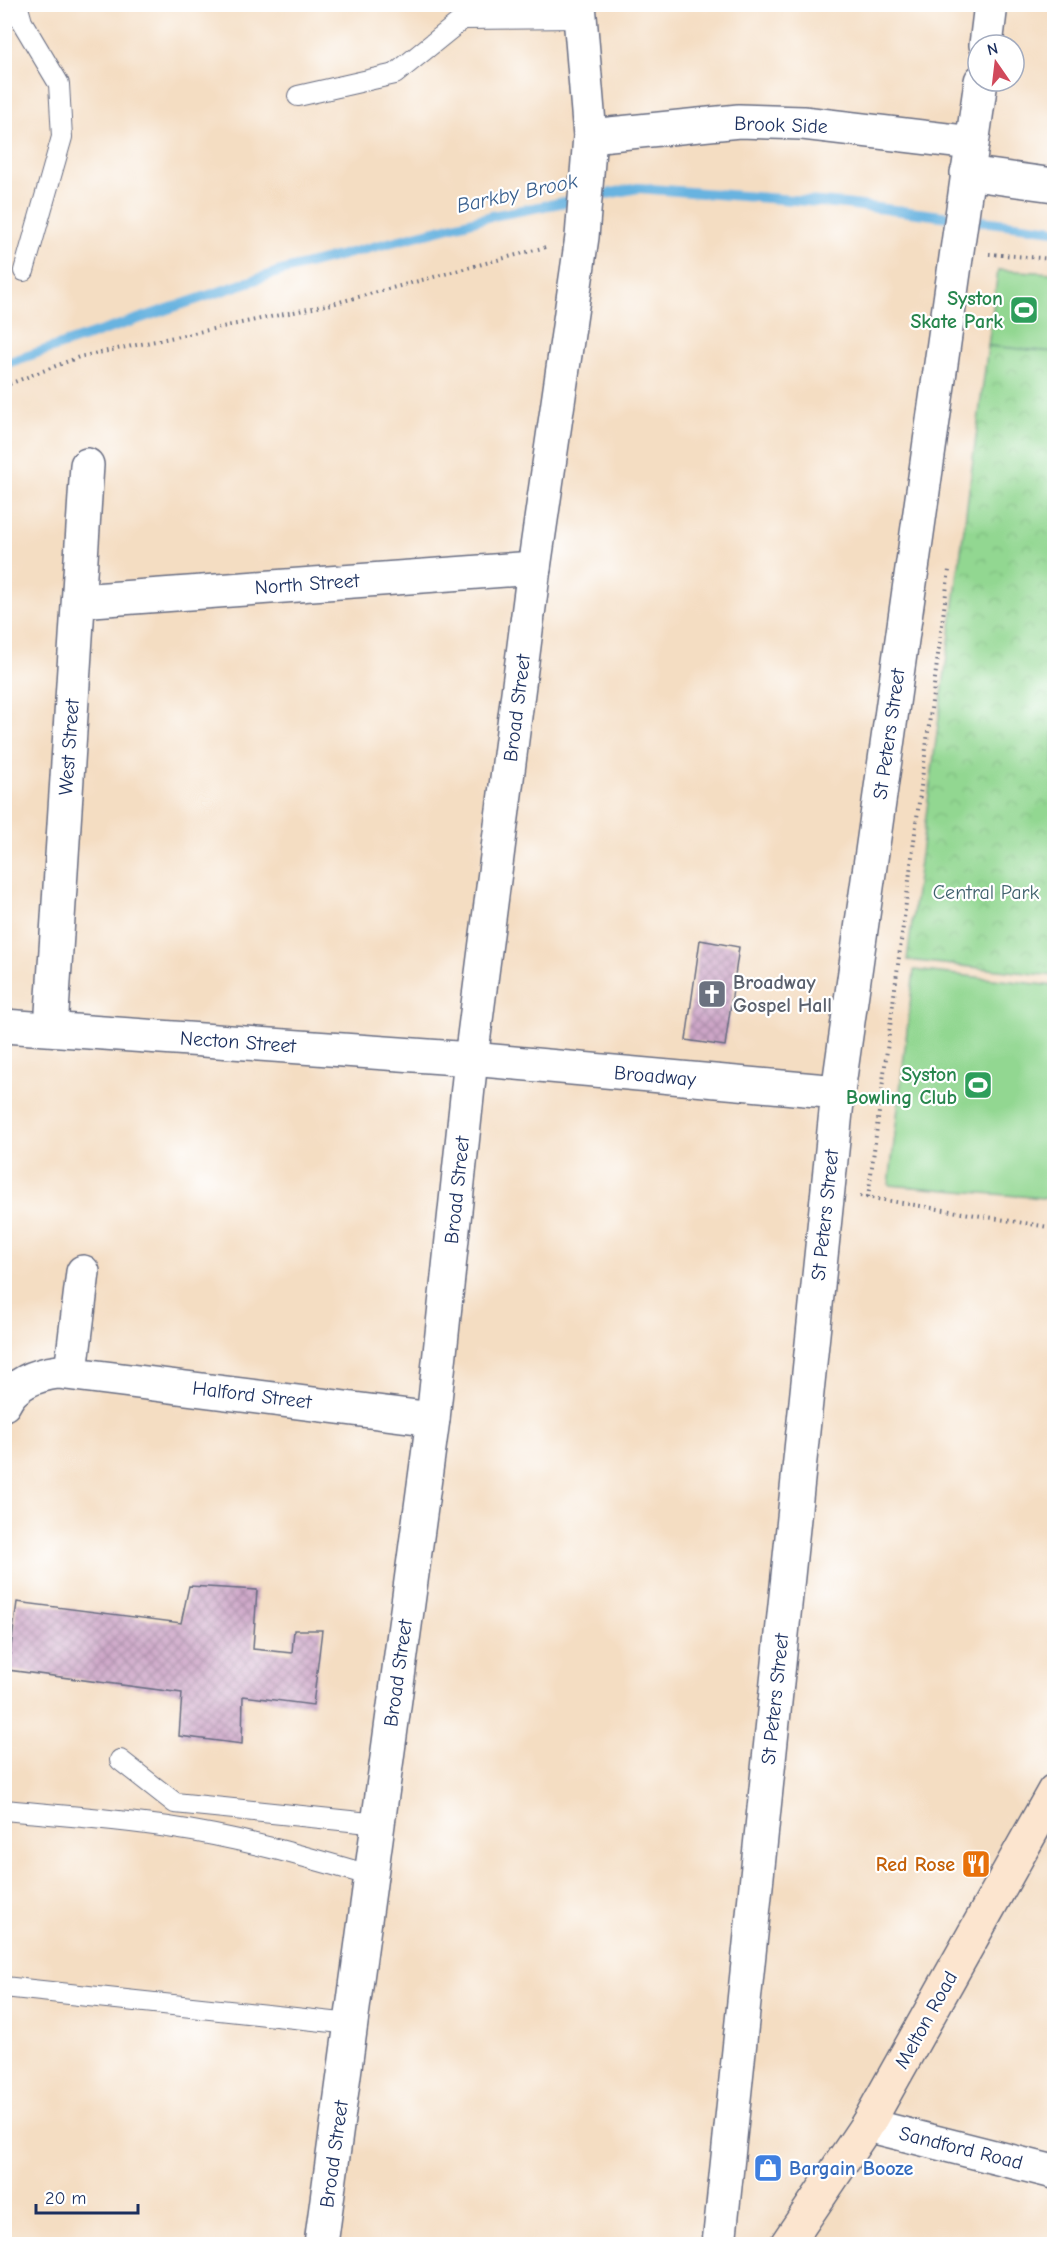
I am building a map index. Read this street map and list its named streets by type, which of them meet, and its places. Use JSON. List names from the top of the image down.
{
  "streets": {
    "street": [
      "Brook Side",
      "North Street",
      "Broad Street",
      "St Peters Street",
      "West Street",
      "Necton Street",
      "Broadway",
      "Halford Street",
      "Melton Road",
      "Sandford Road"
    ]
  },
  "crossings": [
    ["Brook Side", "Broad Street"],
    ["Brook Side", "St Peters Street"],
    ["North Street", "Broad Street"],
    ["North Street", "West Street"],
    ["Broad Street", "Necton Street"],
    ["Broad Street", "Broadway"],
    ["Broad Street", "Halford Street"],
    ["St Peters Street", "Broadway"],
    ["West Street", "Necton Street"],
    ["Necton Street", "Broadway"],
    ["Melton Road", "Sandford Road"]
  ],
  "water": ["Barkby Brook"],
  "parks": ["Central Park"],
  "places": {
    "sports": ["Syston Skate Park", "Syston Bowling Club"],
    "church": ["Broadway Gospel Hall"],
    "restaurant": ["Red Rose"],
    "shop": ["Bargain Booze"]
  },
  "scale_bar": "20 m",
  "north": "top"
}
